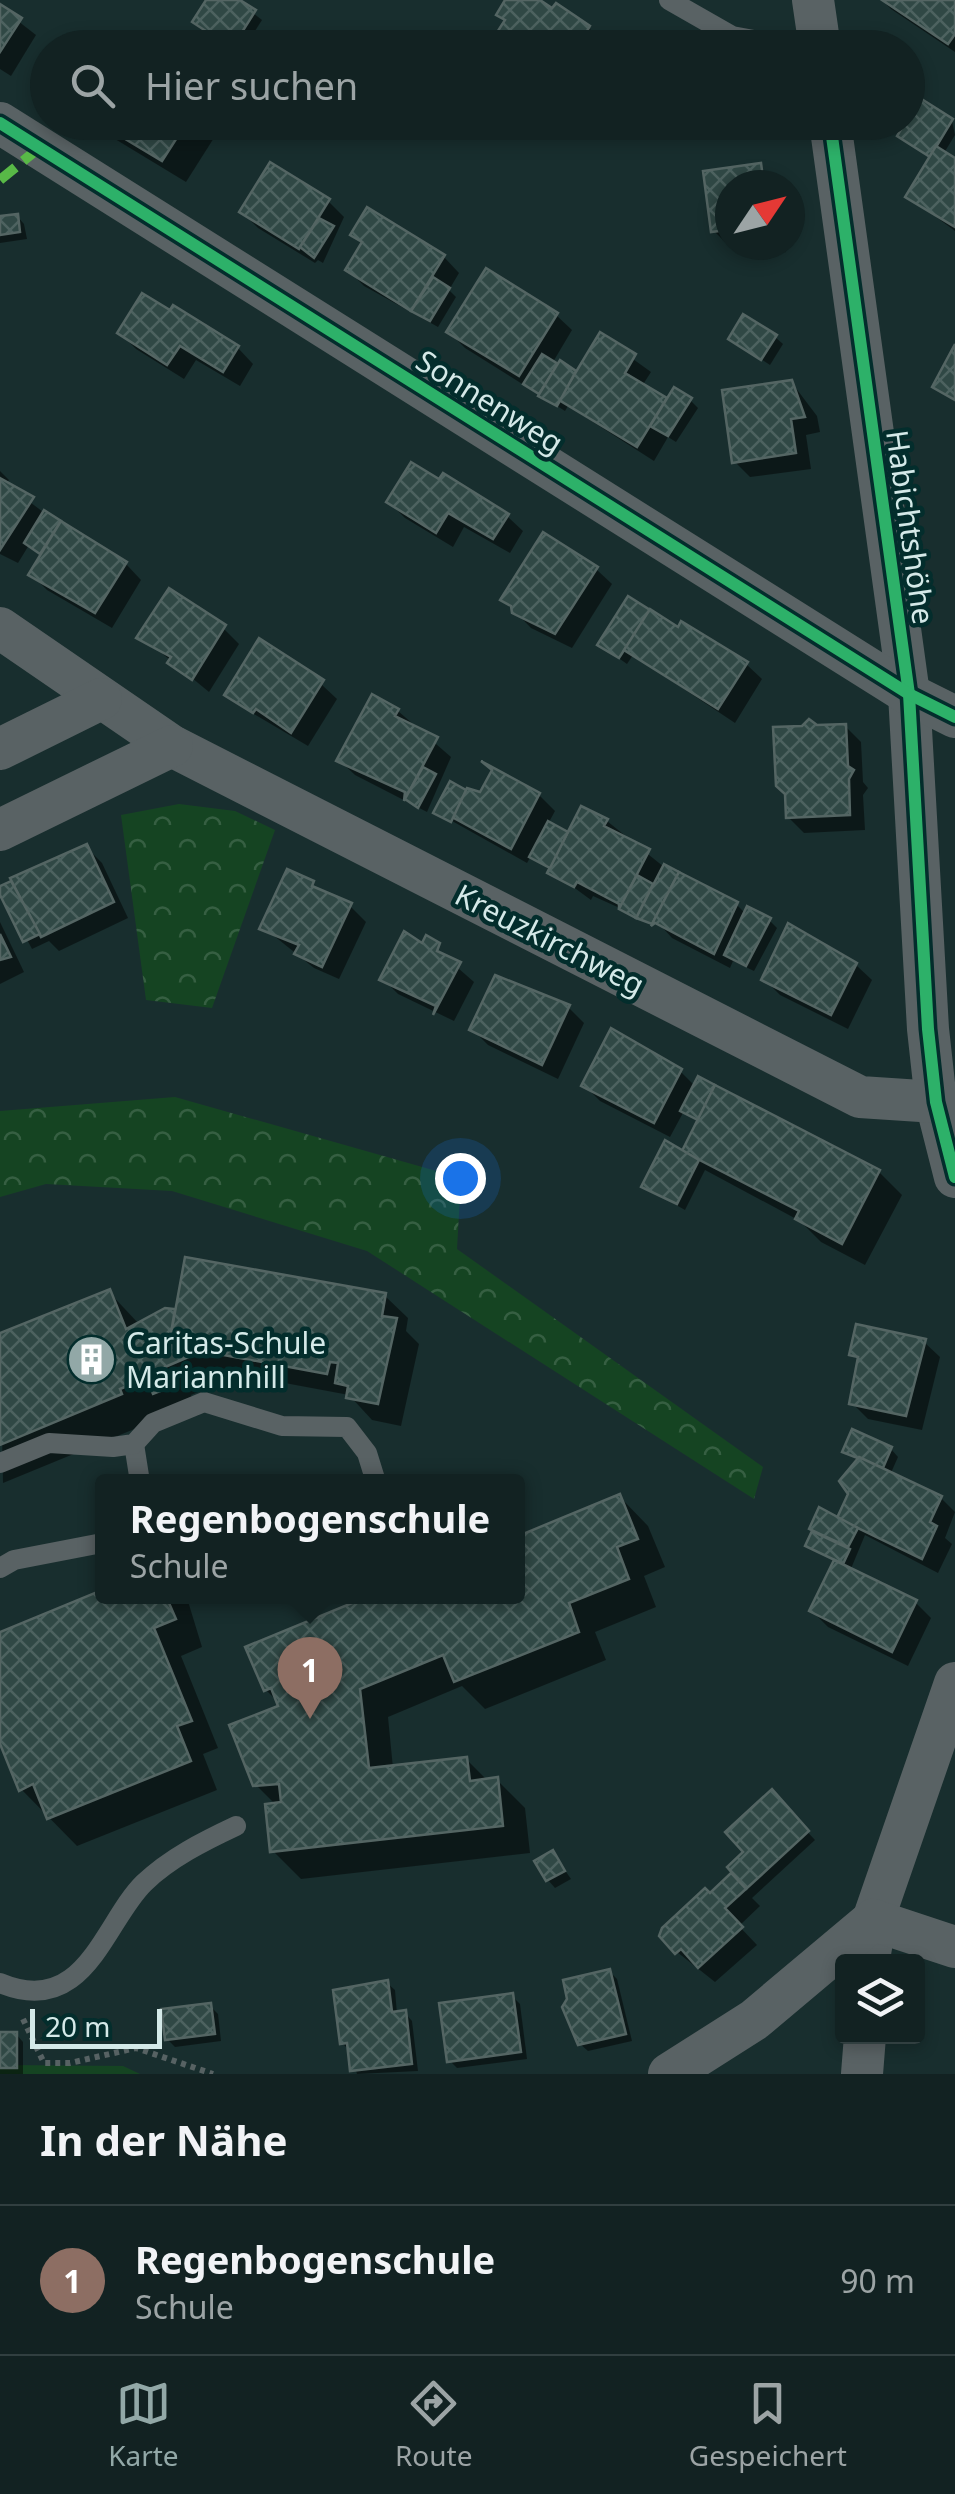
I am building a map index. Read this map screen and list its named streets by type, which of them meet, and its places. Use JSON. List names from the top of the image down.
{
  "streets": {
    "street": ["Sonnenweg", "Habichtshöhe", "Kreuzkirchweg"]
  },
  "crossings": [
    ["Sonnenweg", "Habichtshöhe"],
    ["Habichtshöhe", "Kreuzkirchweg"]
  ],
  "places": {
    "building": ["Caritas-Schule Mariannhill"]
  },
  "scale_bar": "20 m",
  "north": "top right",
  "page": {
    "search": "Hier suchen",
    "popup": ["Regenbogenschule", "Schule"],
    "pins": "1",
    "scale": "20 m",
    "heading": "In der Nähe",
    "list": [
      {
        "mark": "1",
        "name": "Regenbogenschule",
        "note": "Schule",
        "value": "90 m"
      }
    ],
    "nav": ["Karte", "Route", "Gespeichert"]
  }
}
